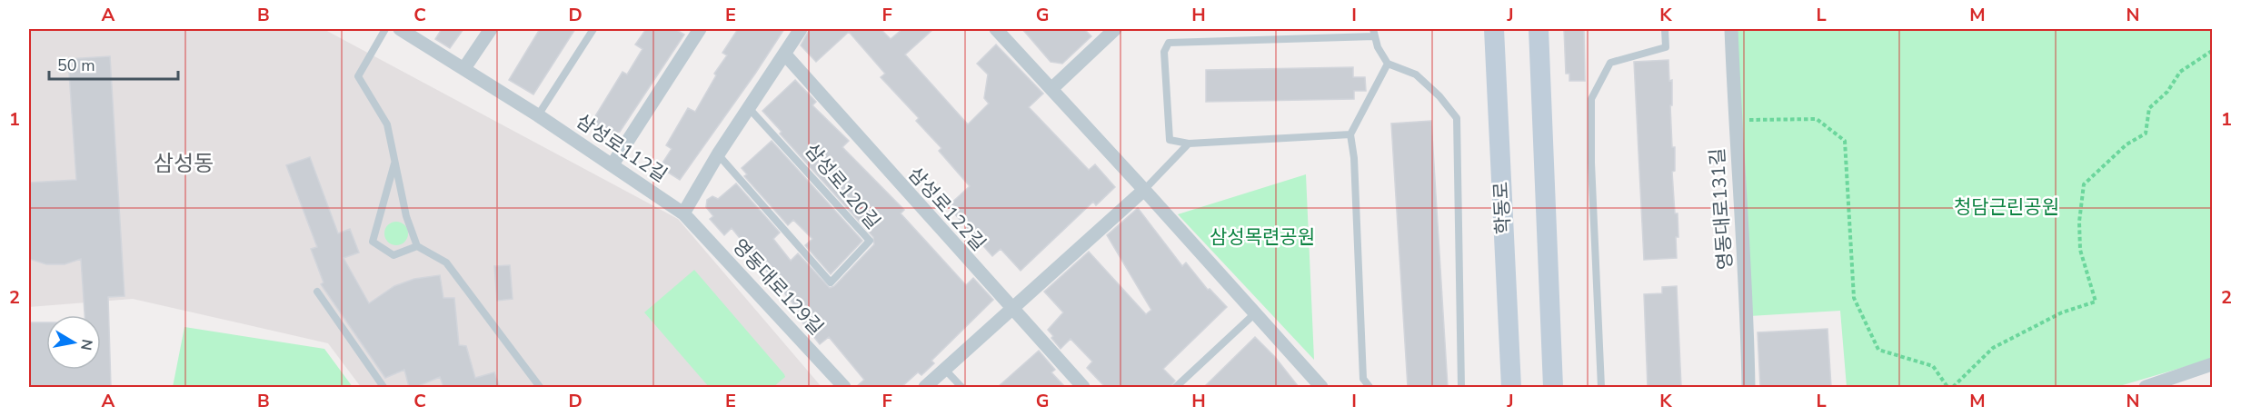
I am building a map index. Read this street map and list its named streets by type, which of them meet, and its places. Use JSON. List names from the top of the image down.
{
  "streets": {
    "main road": ["학동로"],
    "street": [
      "삼성로112길",
      "삼성로122길",
      "영동대로131길",
      "영동대로129길"
    ],
    "lane": ["삼성로120길"]
  },
  "crossings": [
    ["삼성로112길", "영동대로129길"]
  ],
  "districts": ["삼성동"],
  "parks": ["청담근린공원", "삼성목련공원"],
  "scale_bar": "50 m",
  "north": "right",
  "grid": {
    "columns": [
      "A",
      "B",
      "C",
      "D",
      "E",
      "F",
      "G",
      "H",
      "I",
      "J",
      "K",
      "L",
      "M",
      "N"
    ],
    "rows": ["1", "2"]
  }
}
